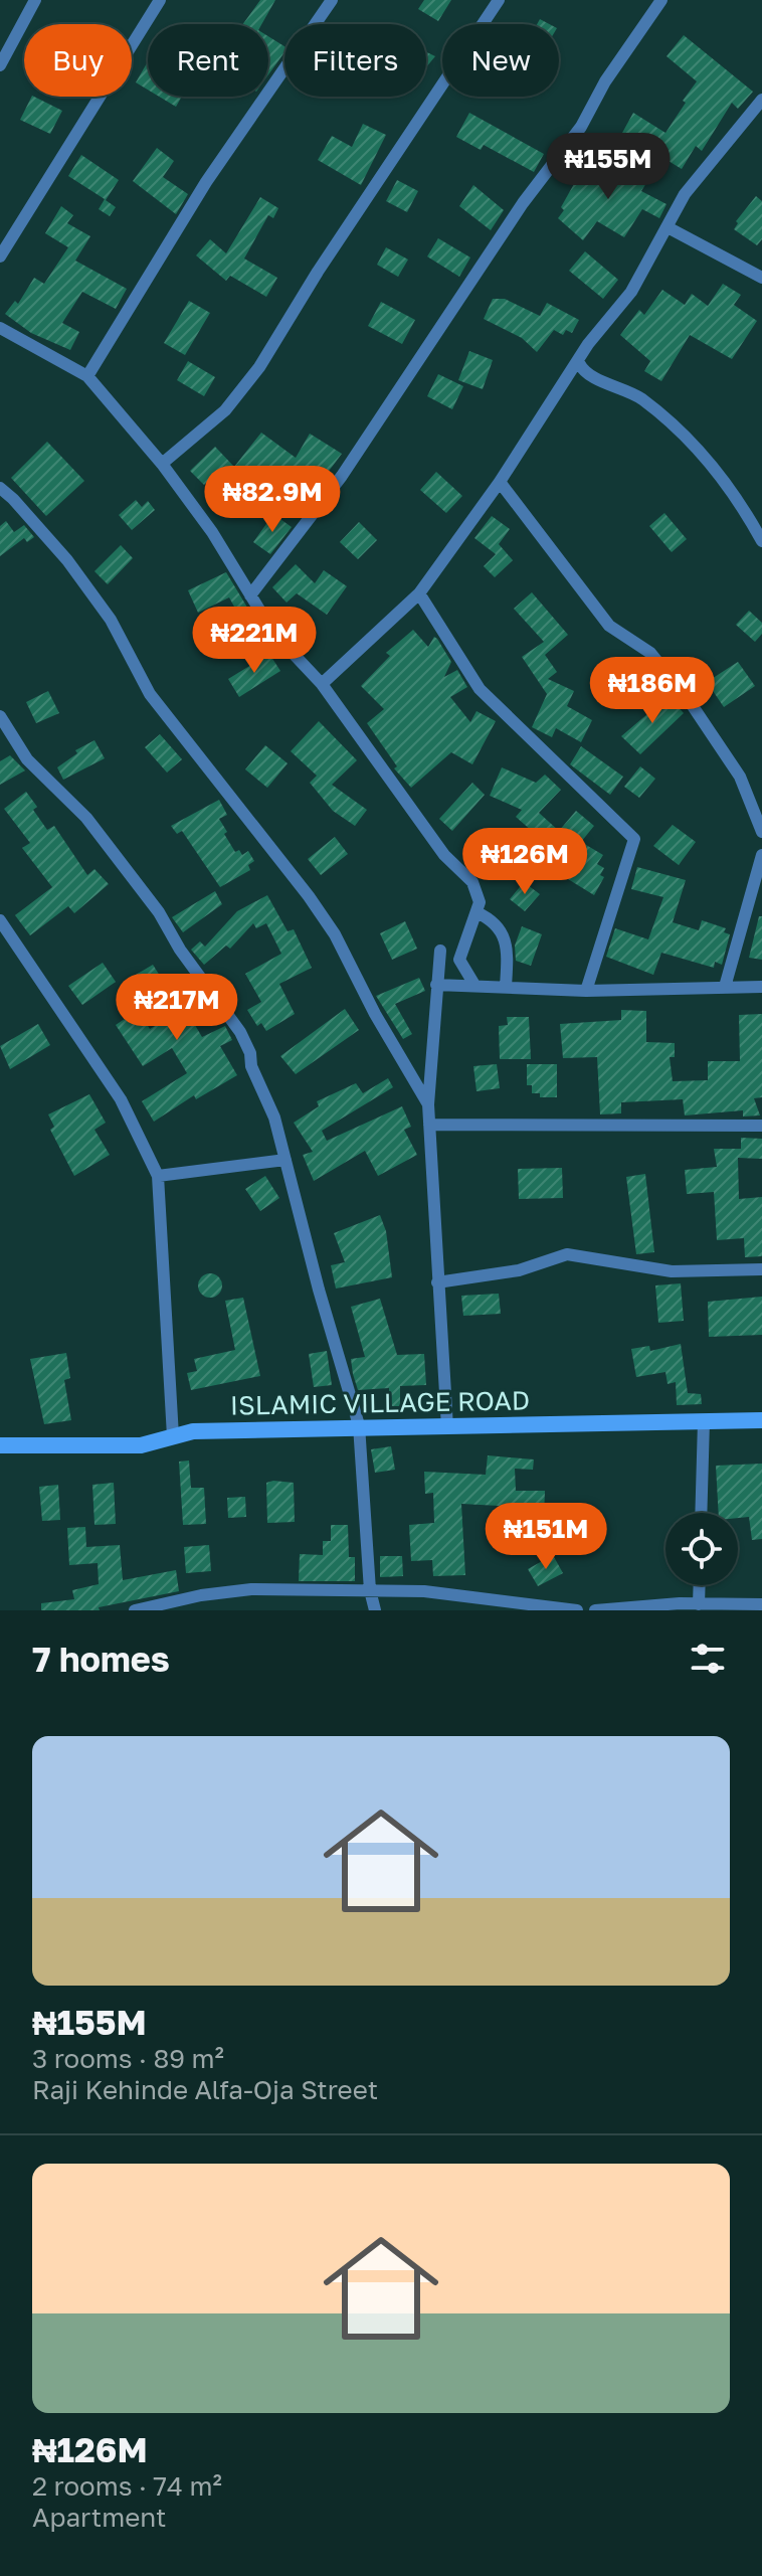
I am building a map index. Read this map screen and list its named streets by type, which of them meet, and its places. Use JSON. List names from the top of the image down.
{
  "streets": {
    "street": ["ISLAMIC VILLAGE ROAD"]
  },
  "page": {
    "chip": [
      "Buy",
      "Rent",
      "Filters",
      "New"
    ],
    "price": [
      "₦155M",
      "₦82.9M",
      "₦221M",
      "₦186M",
      "₦126M",
      "₦217M",
      "₦151M"
    ],
    "heading": "7 homes",
    "list": [
      {
        "name": "₦155M",
        "note": "3 rooms · 89 m² · Raji Kehinde Alfa-Oja Street"
      },
      {
        "name": "₦126M",
        "note": "2 rooms · 74 m² · Apartment"
      }
    ]
  }
}
